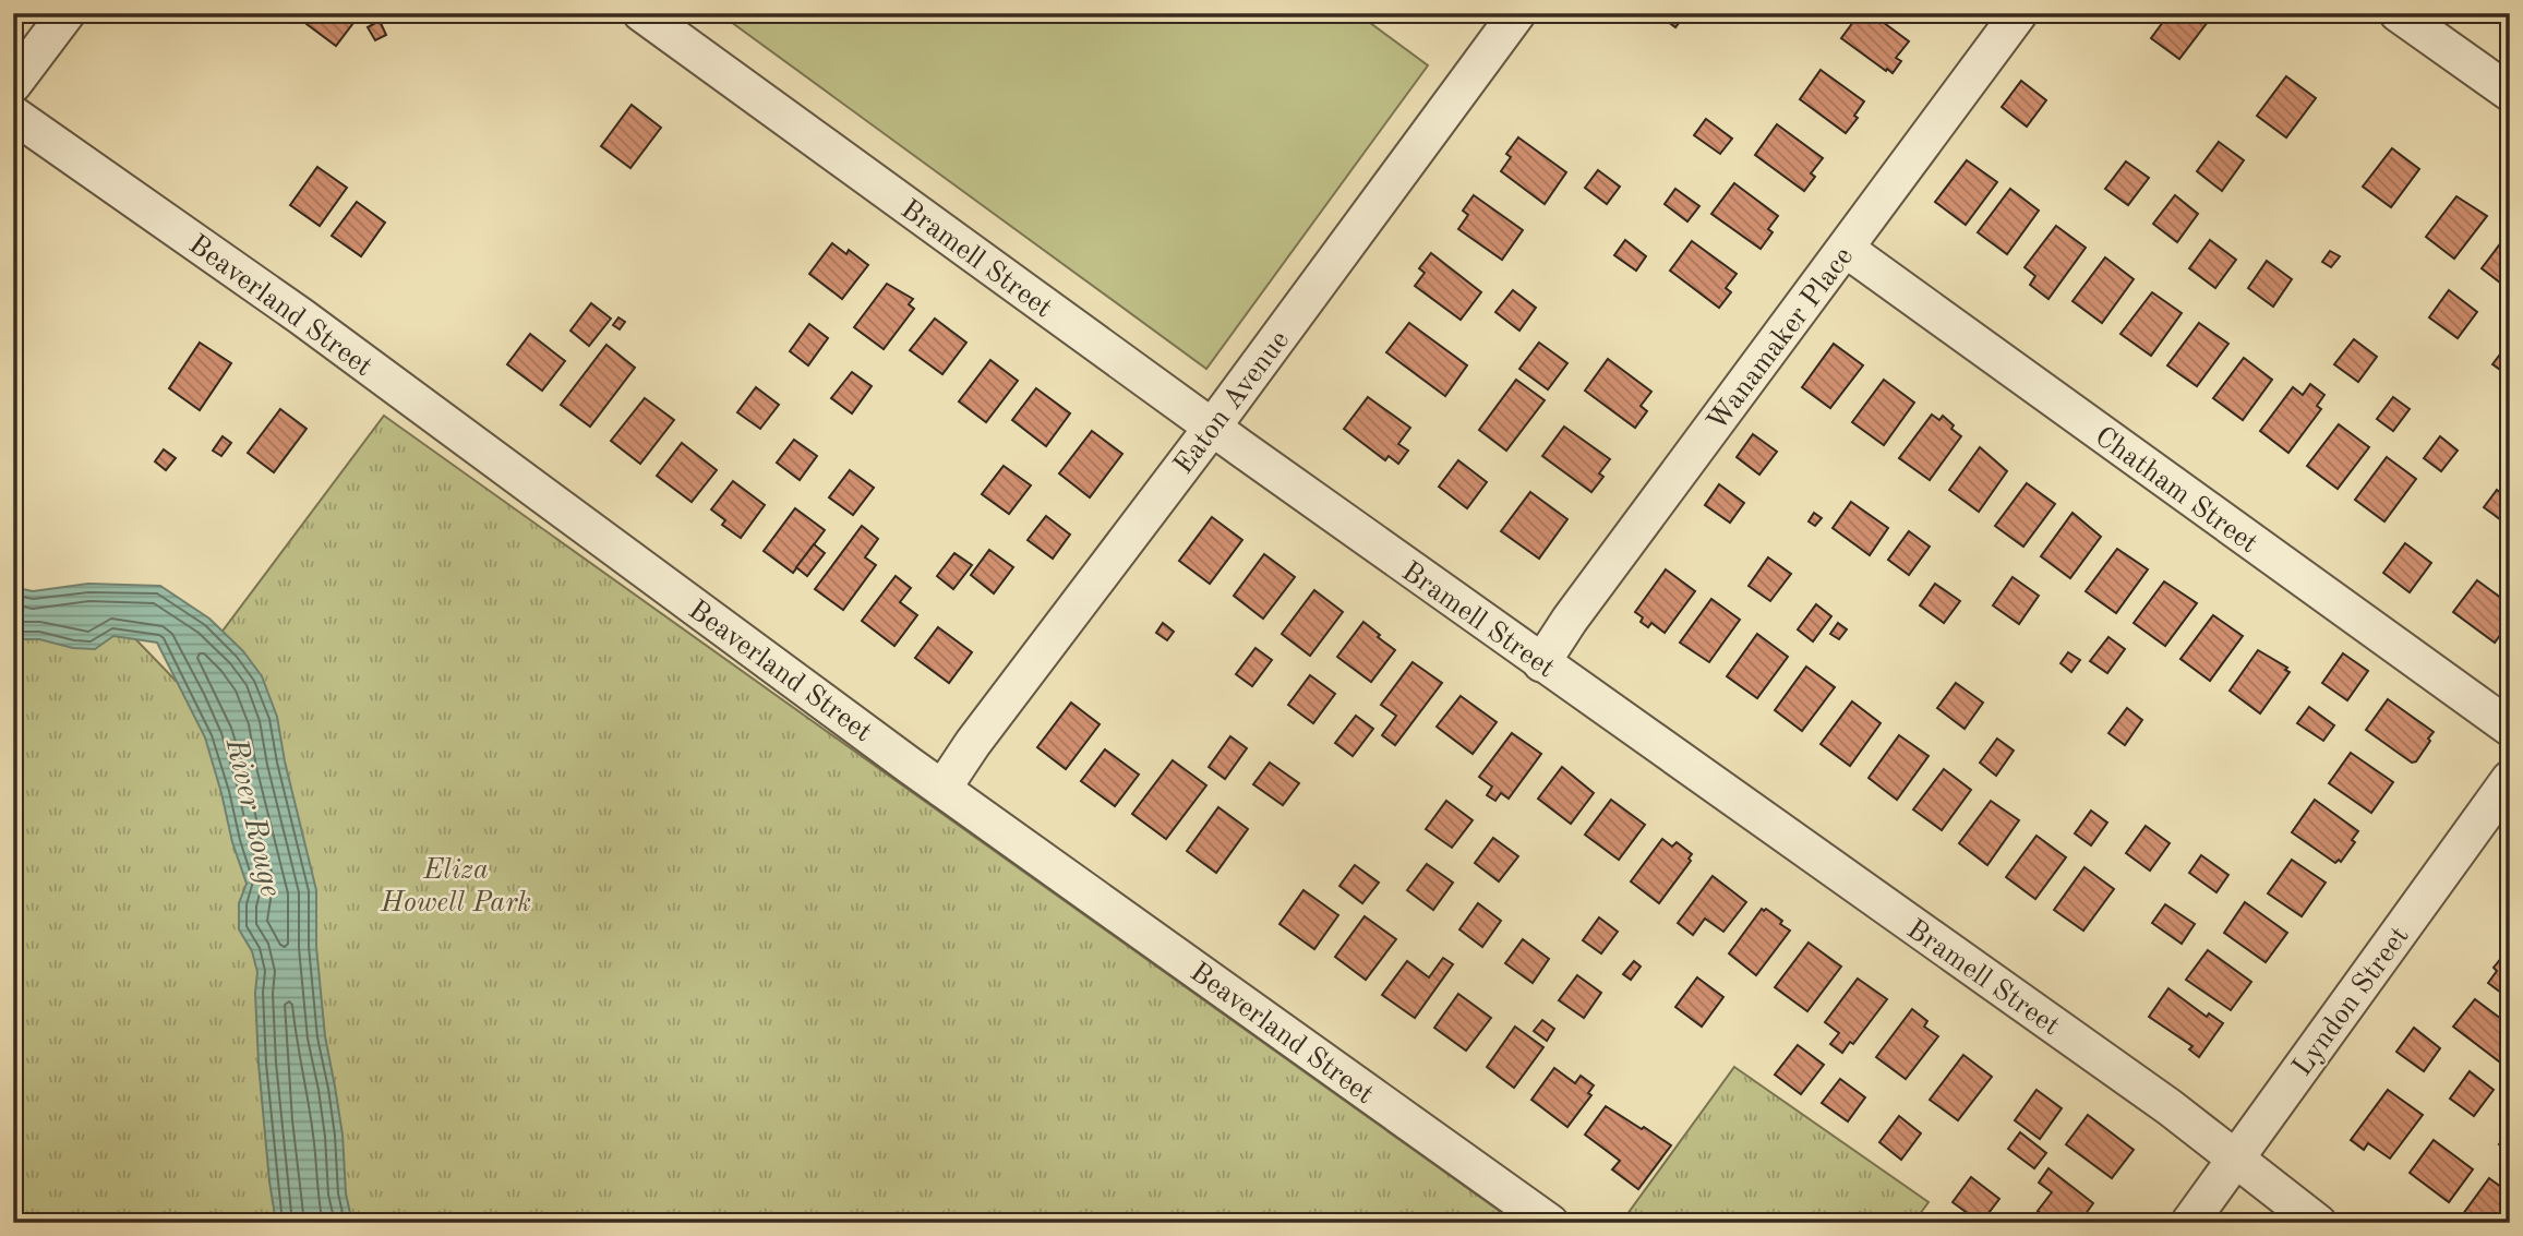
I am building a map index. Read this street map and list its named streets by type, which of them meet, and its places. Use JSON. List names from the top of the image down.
{
  "streets": {
    "street": [
      "Bramell Street",
      "Beaverland Street",
      "Wanamaker Place",
      "Eaton Avenue",
      "Chatham Street",
      "Lyndon Street"
    ]
  },
  "crossings": [
    ["Bramell Street", "Wanamaker Place"],
    ["Bramell Street", "Eaton Avenue"],
    ["Bramell Street", "Lyndon Street"],
    ["Beaverland Street", "Eaton Avenue"],
    ["Wanamaker Place", "Chatham Street"]
  ],
  "water": ["River Rouge"],
  "parks": ["Eliza Howell Park"]
}
